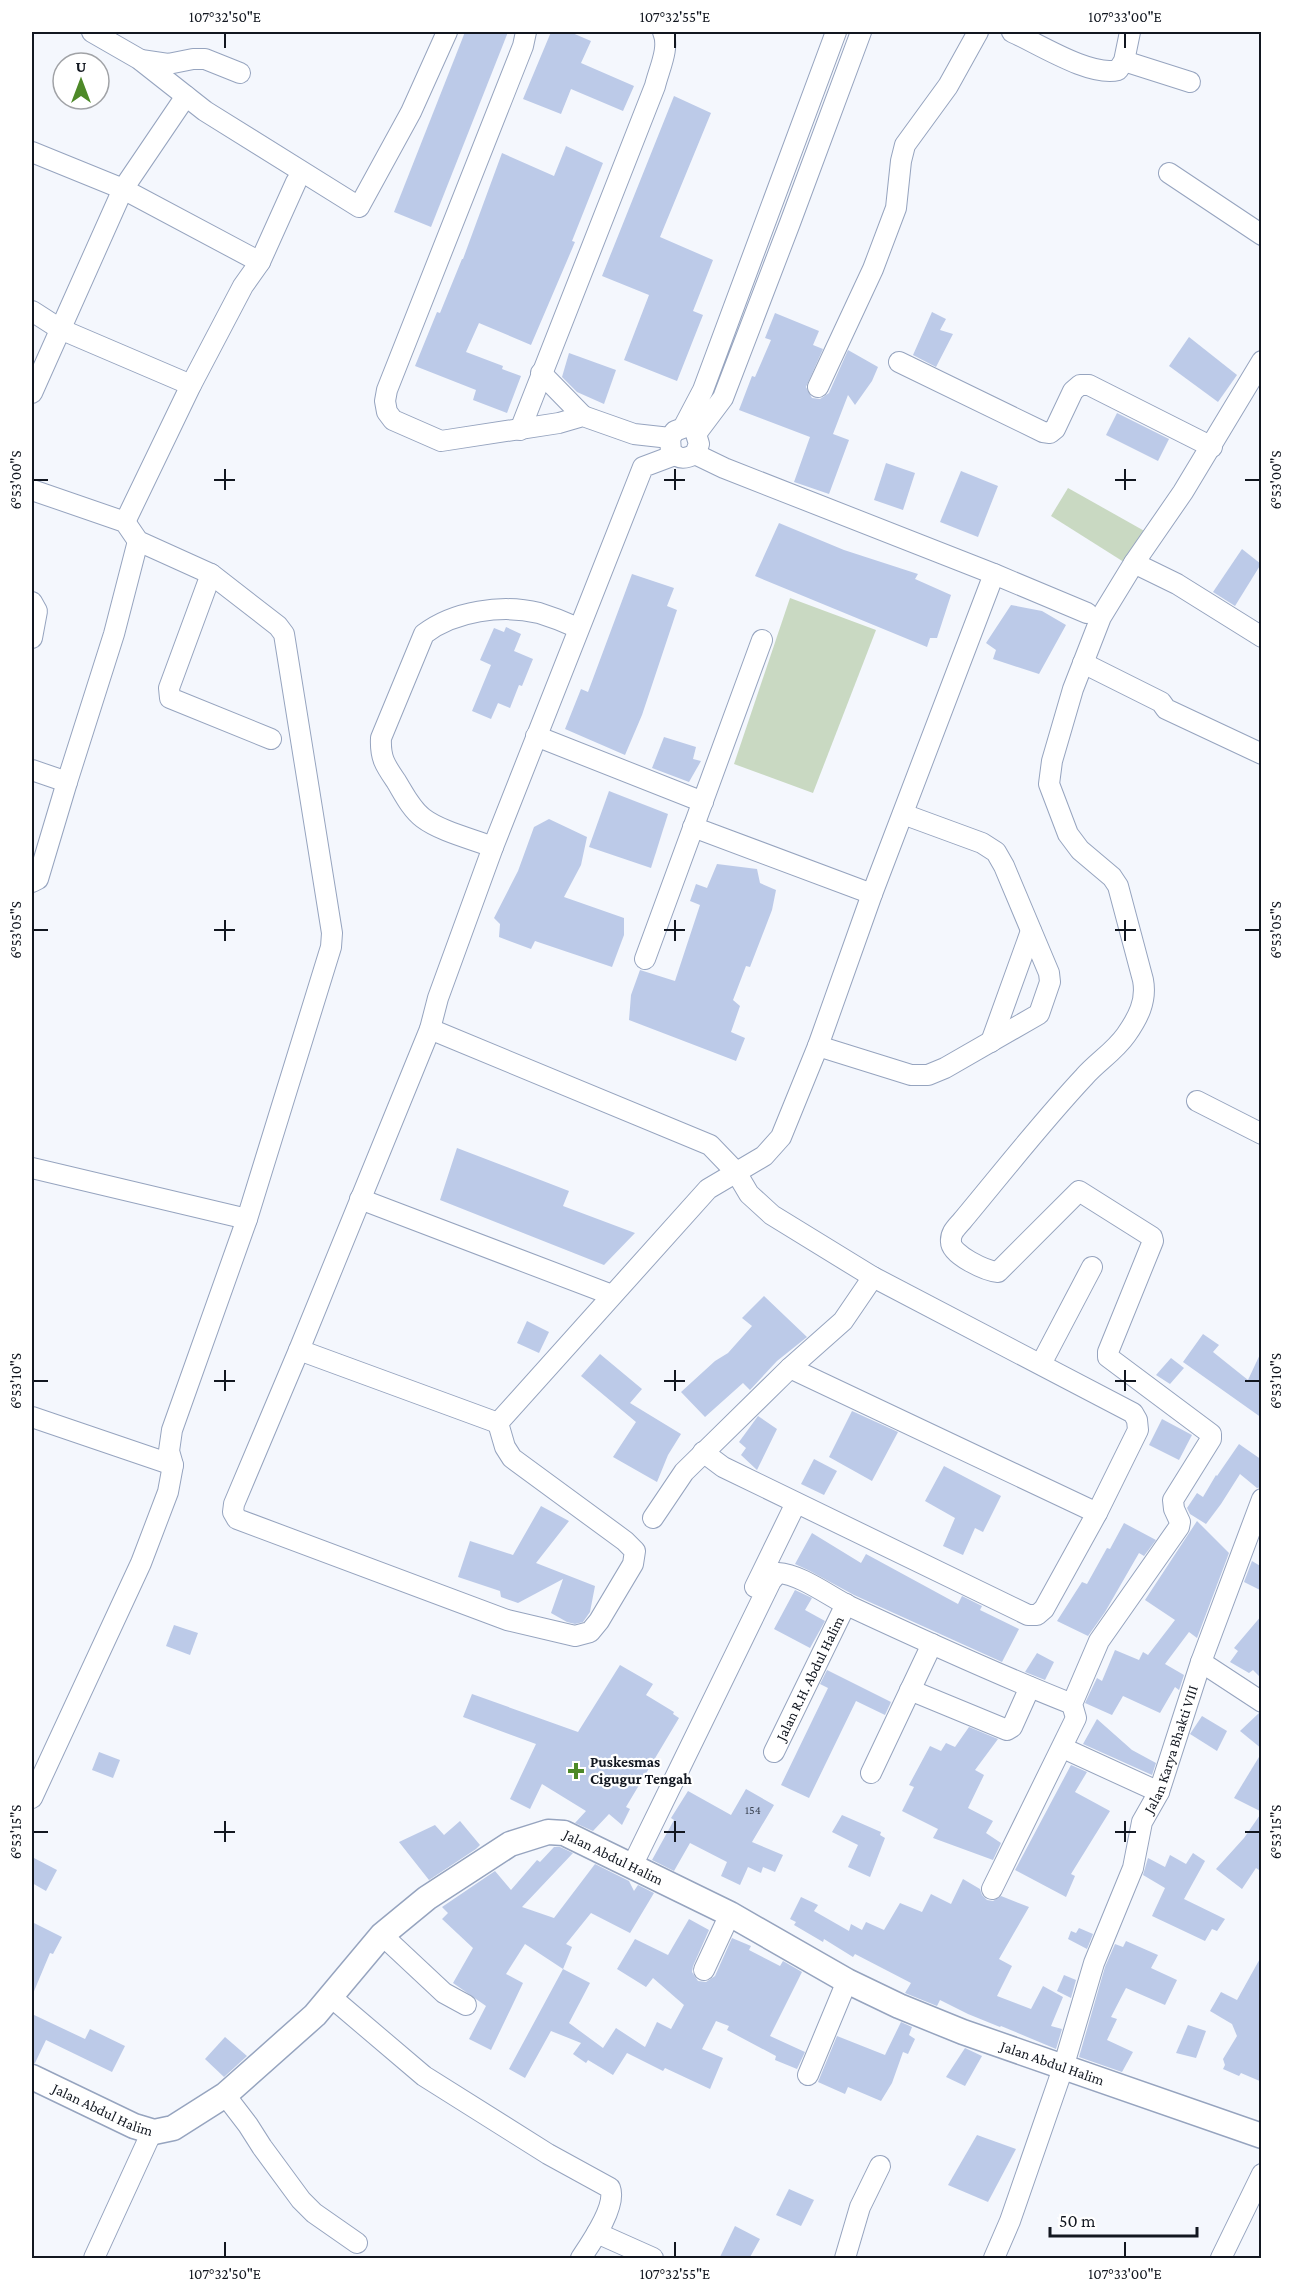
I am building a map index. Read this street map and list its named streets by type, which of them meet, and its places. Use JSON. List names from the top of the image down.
{
  "streets": {
    "street": ["Jalan R.H. Abdul Halim", "Jalan Karya Bhakti VIII", "Jalan Abdul Halim"]
  },
  "crossings": [
    ["Jalan Karya Bhakti VIII", "Jalan Abdul Halim"]
  ],
  "places": {
    "health": ["Puskesmas Cigugur Tengah"]
  },
  "house_numbers": ["154"],
  "scale_bar": "50 m",
  "north": "top",
  "coordinates": [
    "107°32'50\"E",
    "107°32'55\"E",
    "107°33'00\"E",
    "6°53'00\"S",
    "6°53'05\"S",
    "6°53'10\"S",
    "6°53'15\"S"
  ]
}
